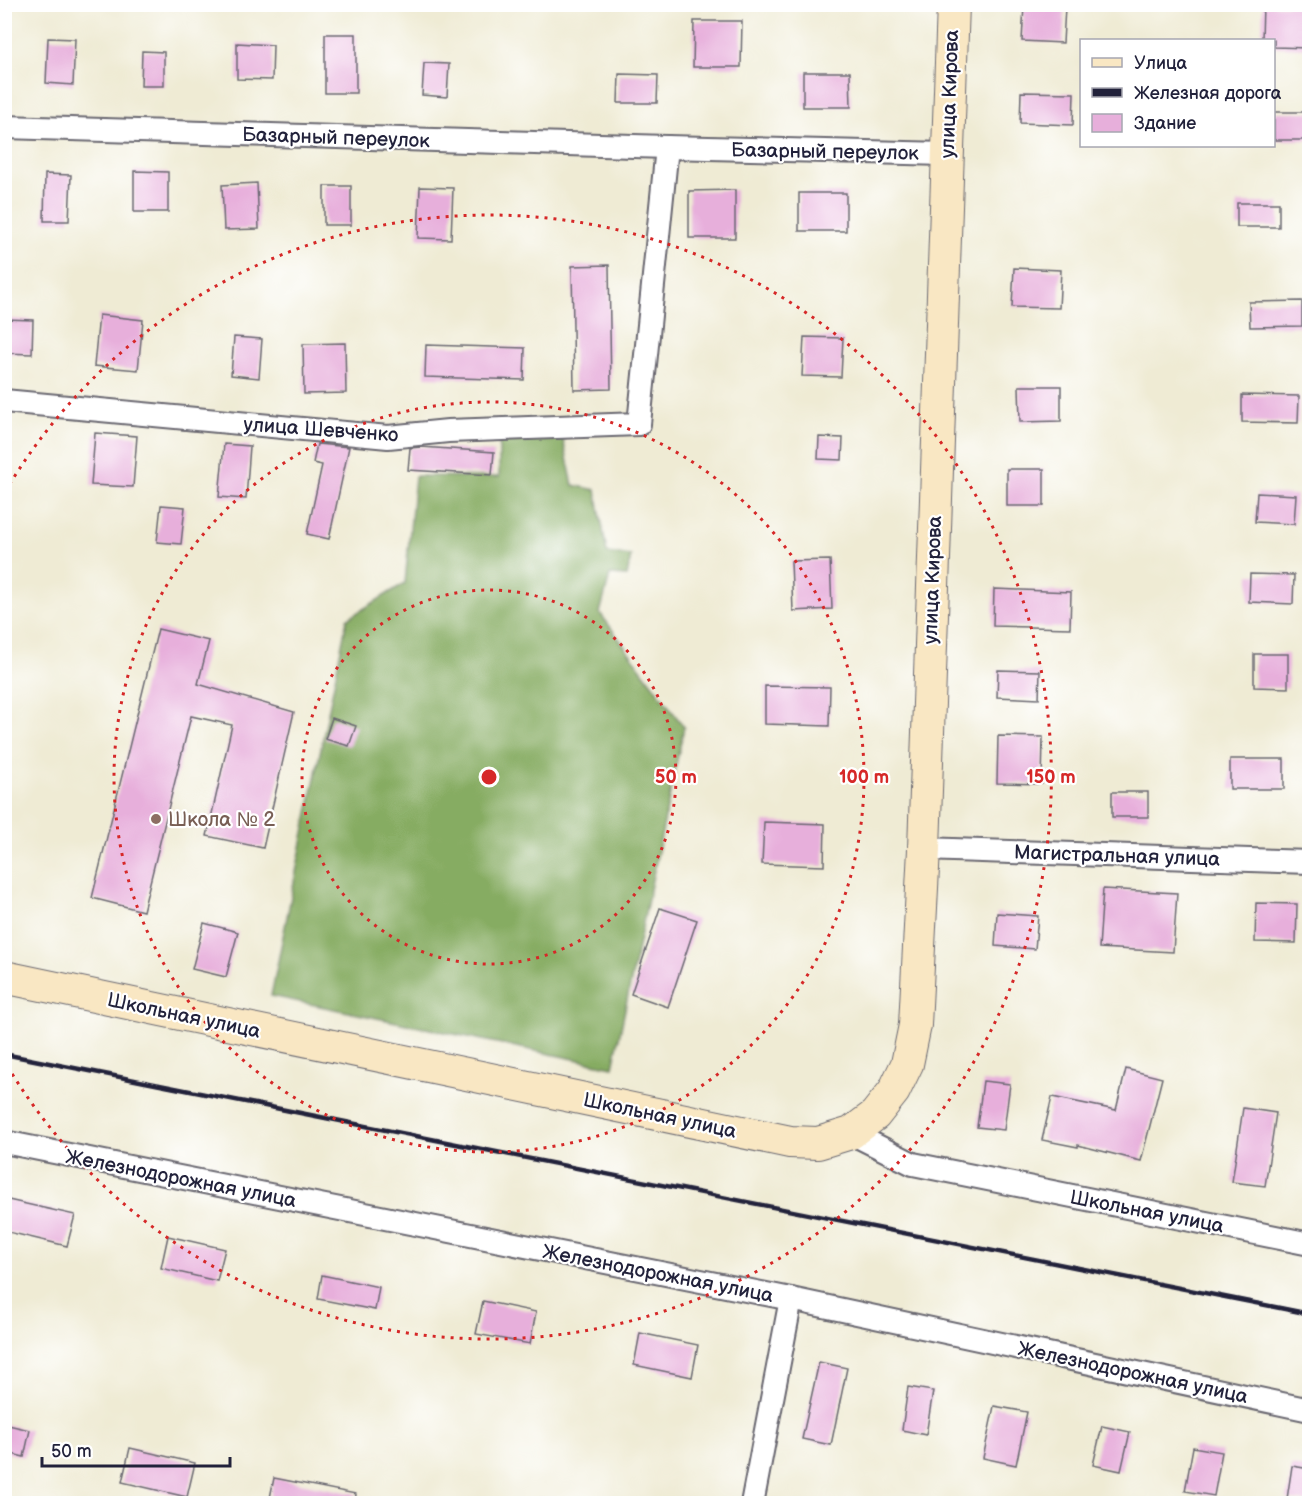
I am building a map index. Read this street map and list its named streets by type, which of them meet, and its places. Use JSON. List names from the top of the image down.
{
  "streets": {
    "main road": ["улица Кирова", "Школьная улица"],
    "street": [
      "Базарный переулок",
      "улица Шевченко",
      "Магистральная улица",
      "Железнодорожная улица"
    ]
  },
  "crossings": [
    ["улица Кирова", "Базарный переулок"],
    ["улица Кирова", "Магистральная улица"],
    ["улица Кирова", "Школьная улица"],
    ["Базарный переулок", "улица Шевченко"]
  ],
  "places": ["Школа № 2"],
  "legend": ["Улица", "Железная дорога", "Здание"],
  "scale_bar": "50 m",
  "rings": ["50 m", "100 m", "150 m"]
}
